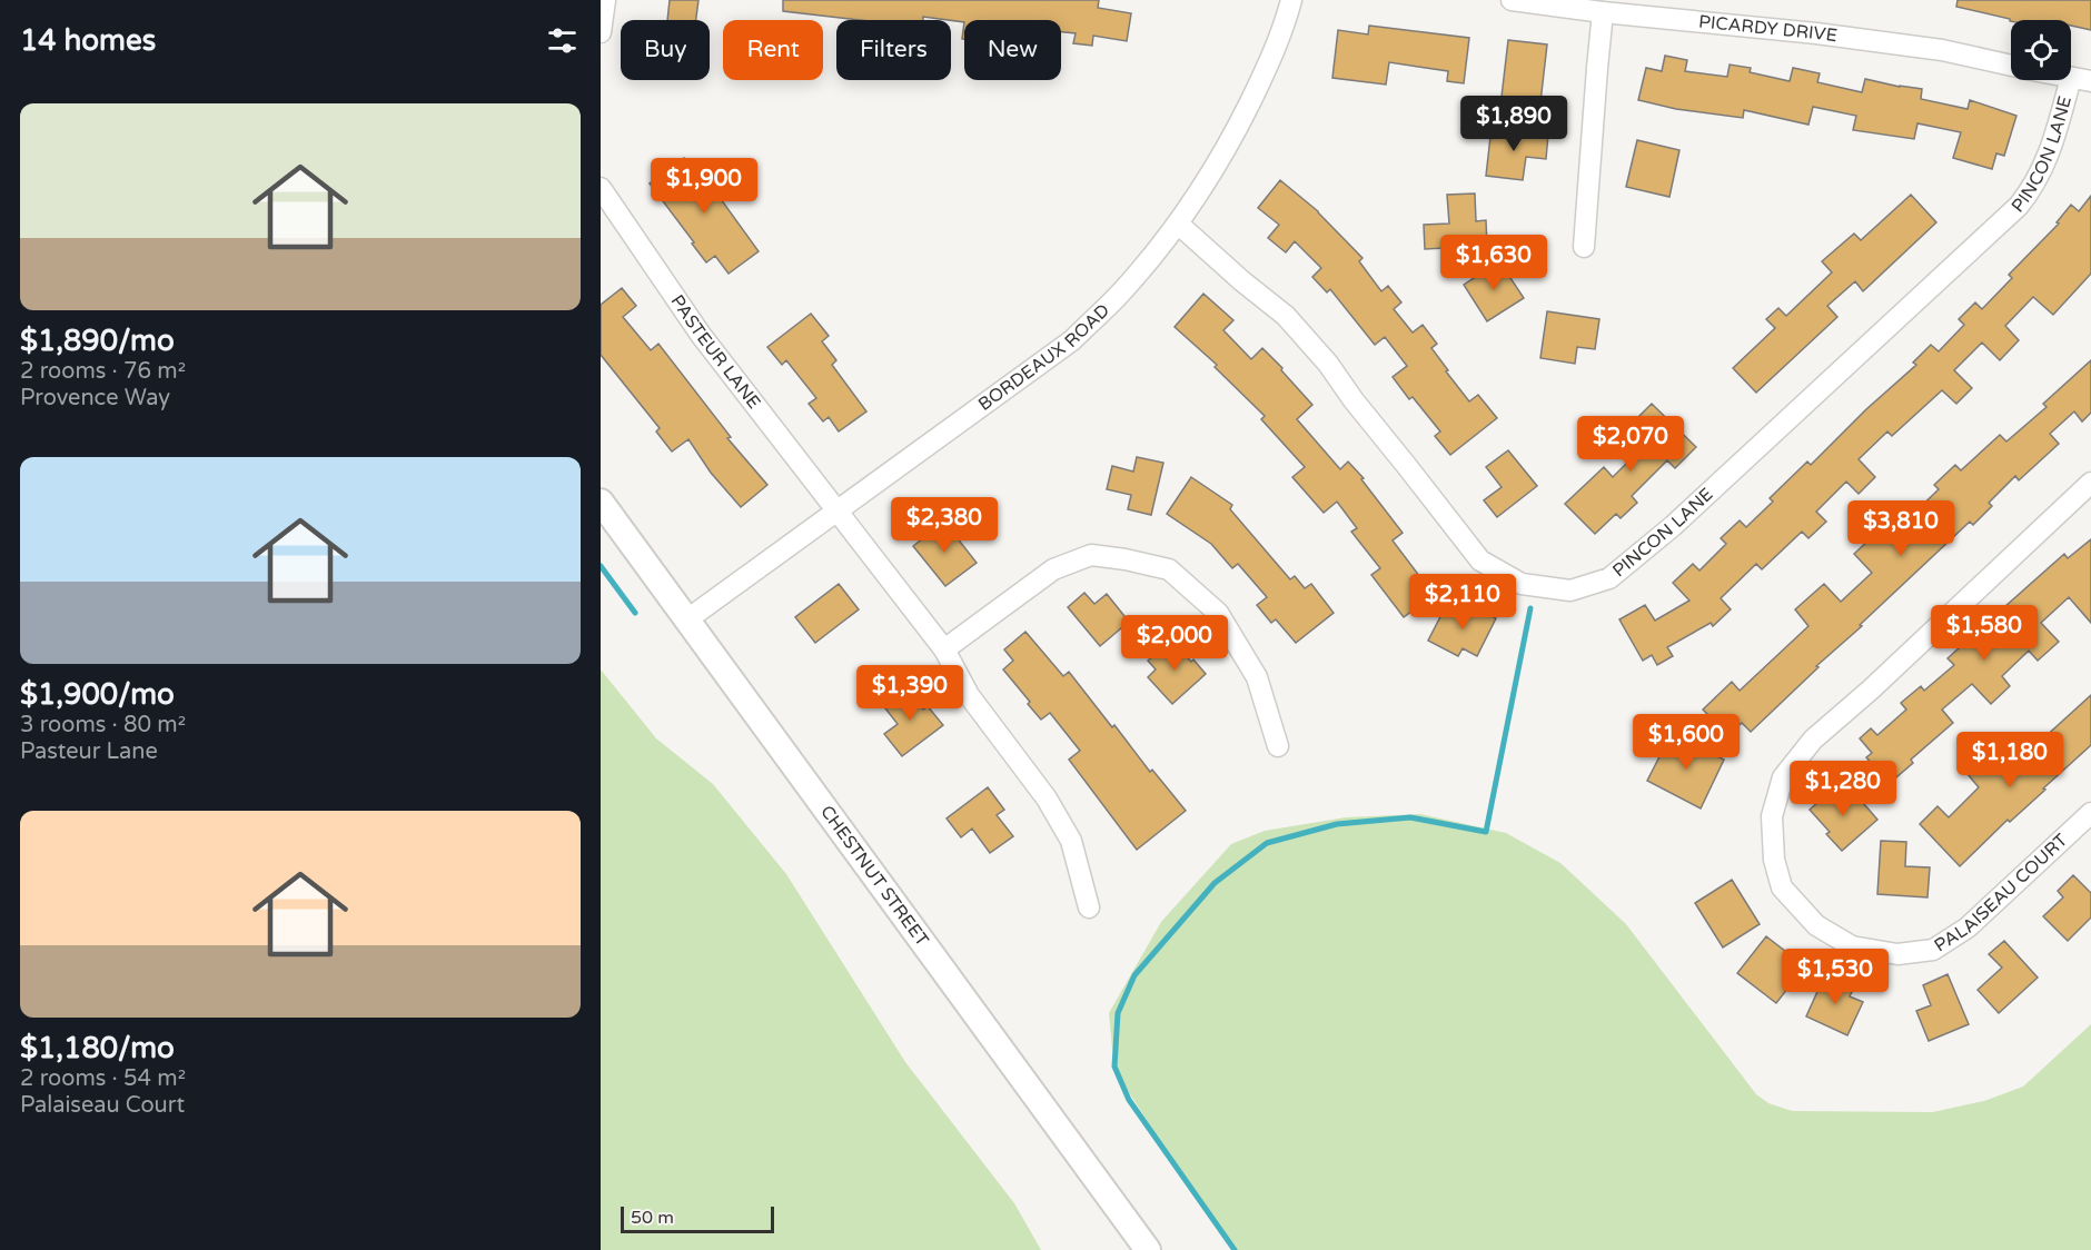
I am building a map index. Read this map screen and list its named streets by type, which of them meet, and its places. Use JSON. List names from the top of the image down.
{
  "streets": {
    "main road": ["CHESTNUT STREET"],
    "street": [
      "PICARDY DRIVE",
      "PINCON LANE",
      "PASTEUR LANE",
      "BORDEAUX ROAD",
      "PALAISEAU COURT"
    ]
  },
  "crossings": [
    ["PINCON LANE", "BORDEAUX ROAD"],
    ["PASTEUR LANE", "BORDEAUX ROAD"],
    ["BORDEAUX ROAD", "CHESTNUT STREET"]
  ],
  "scale_bar": "50 m",
  "page": {
    "heading": "14 homes",
    "chip": [
      "Buy",
      "Rent",
      "Filters",
      "New"
    ],
    "list": [
      {
        "name": "$1,890/mo",
        "note": "2 rooms · 76 m² · Provence Way"
      },
      {
        "name": "$1,900/mo",
        "note": "3 rooms · 80 m² · Pasteur Lane"
      },
      {
        "name": "$1,180/mo",
        "note": "2 rooms · 54 m² · Palaiseau Court"
      }
    ],
    "price": [
      "$1,890",
      "$1,900",
      "$1,630",
      "$2,070",
      "$2,380",
      "$3,810",
      "$2,110",
      "$1,580",
      "$2,000",
      "$1,390",
      "$1,600",
      "$1,180",
      "$1,280",
      "$1,530"
    ],
    "scale": "50 m"
  }
}
